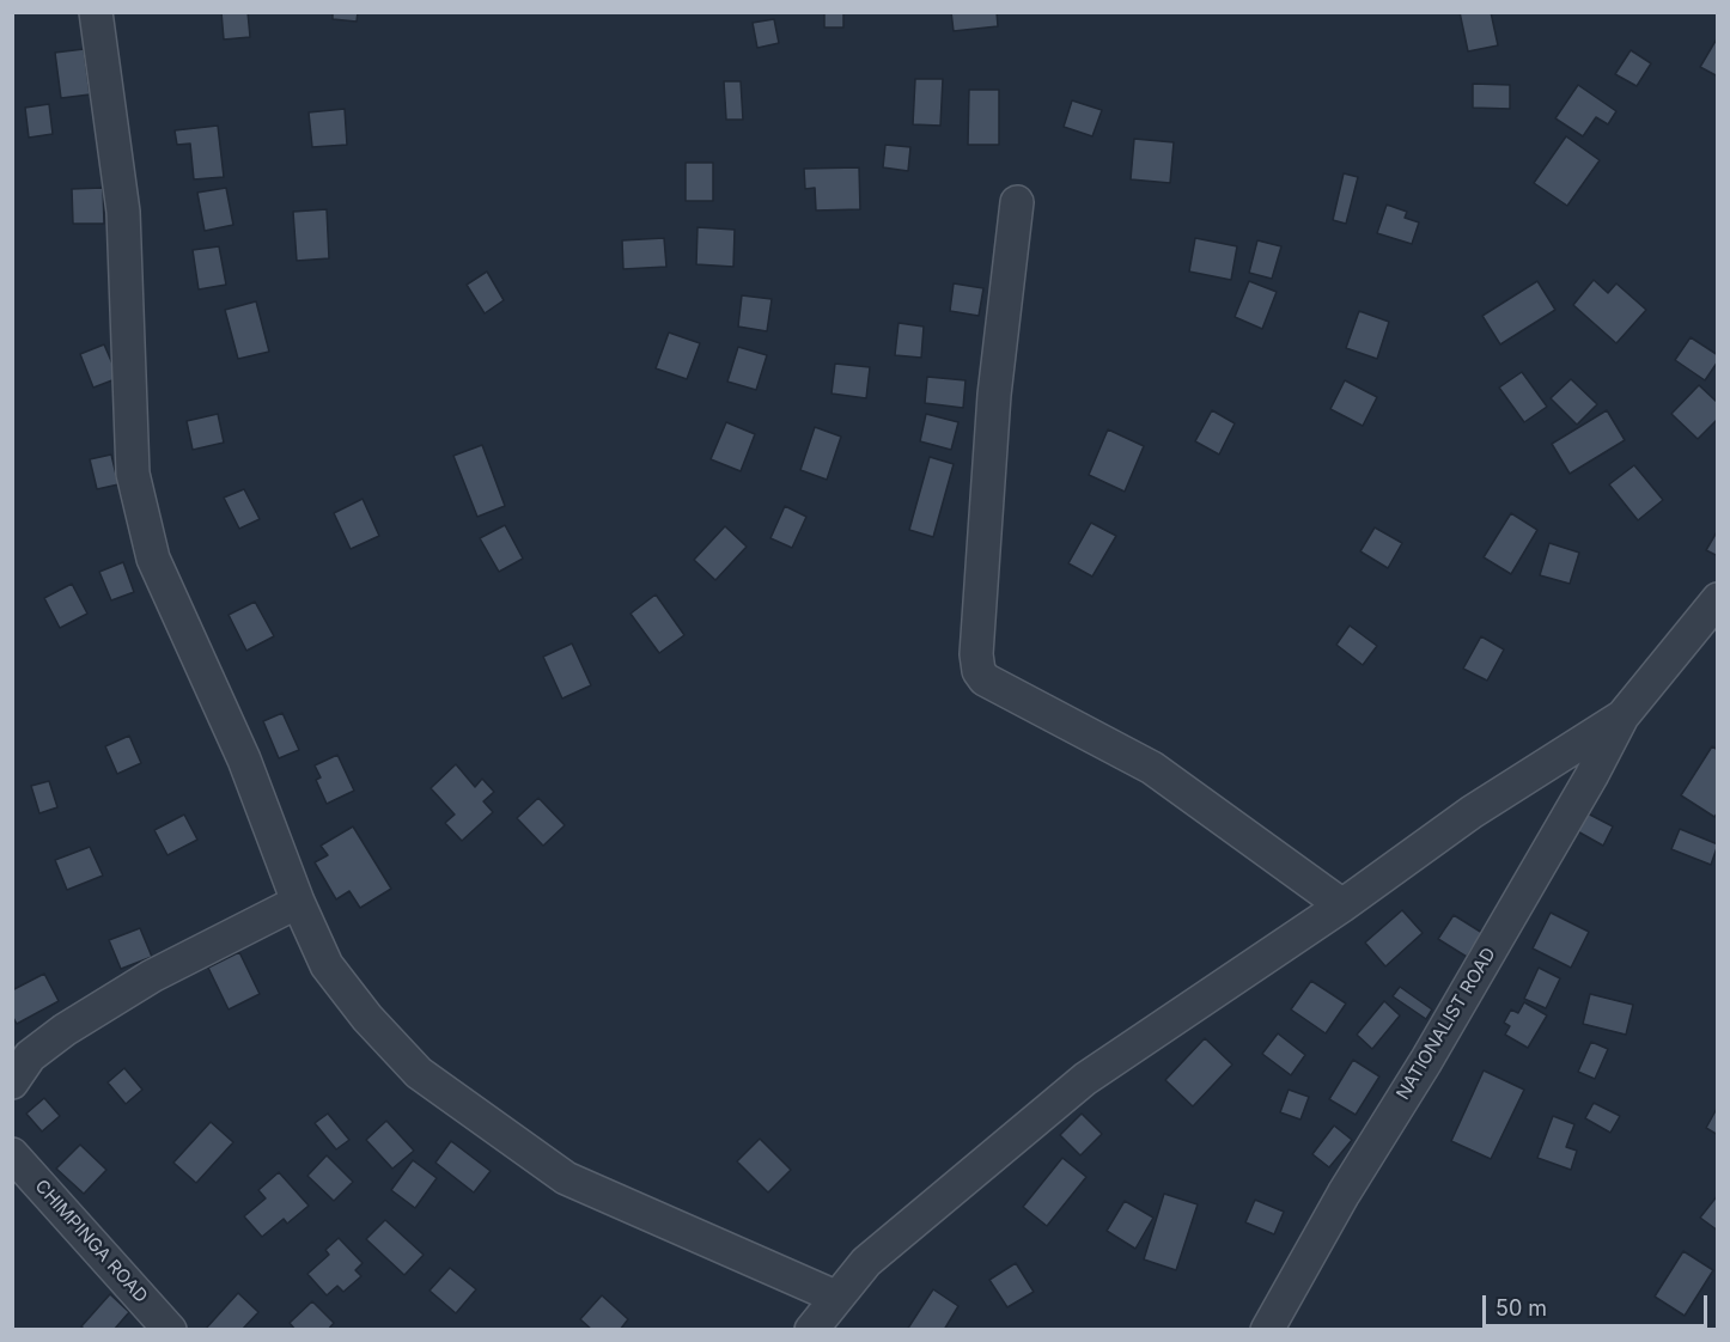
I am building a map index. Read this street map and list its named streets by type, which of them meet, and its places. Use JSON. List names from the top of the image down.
{
  "streets": {
    "street": ["NATIONALIST ROAD", "CHIMPINGA ROAD"]
  },
  "scale_bar": "50 m"
}
